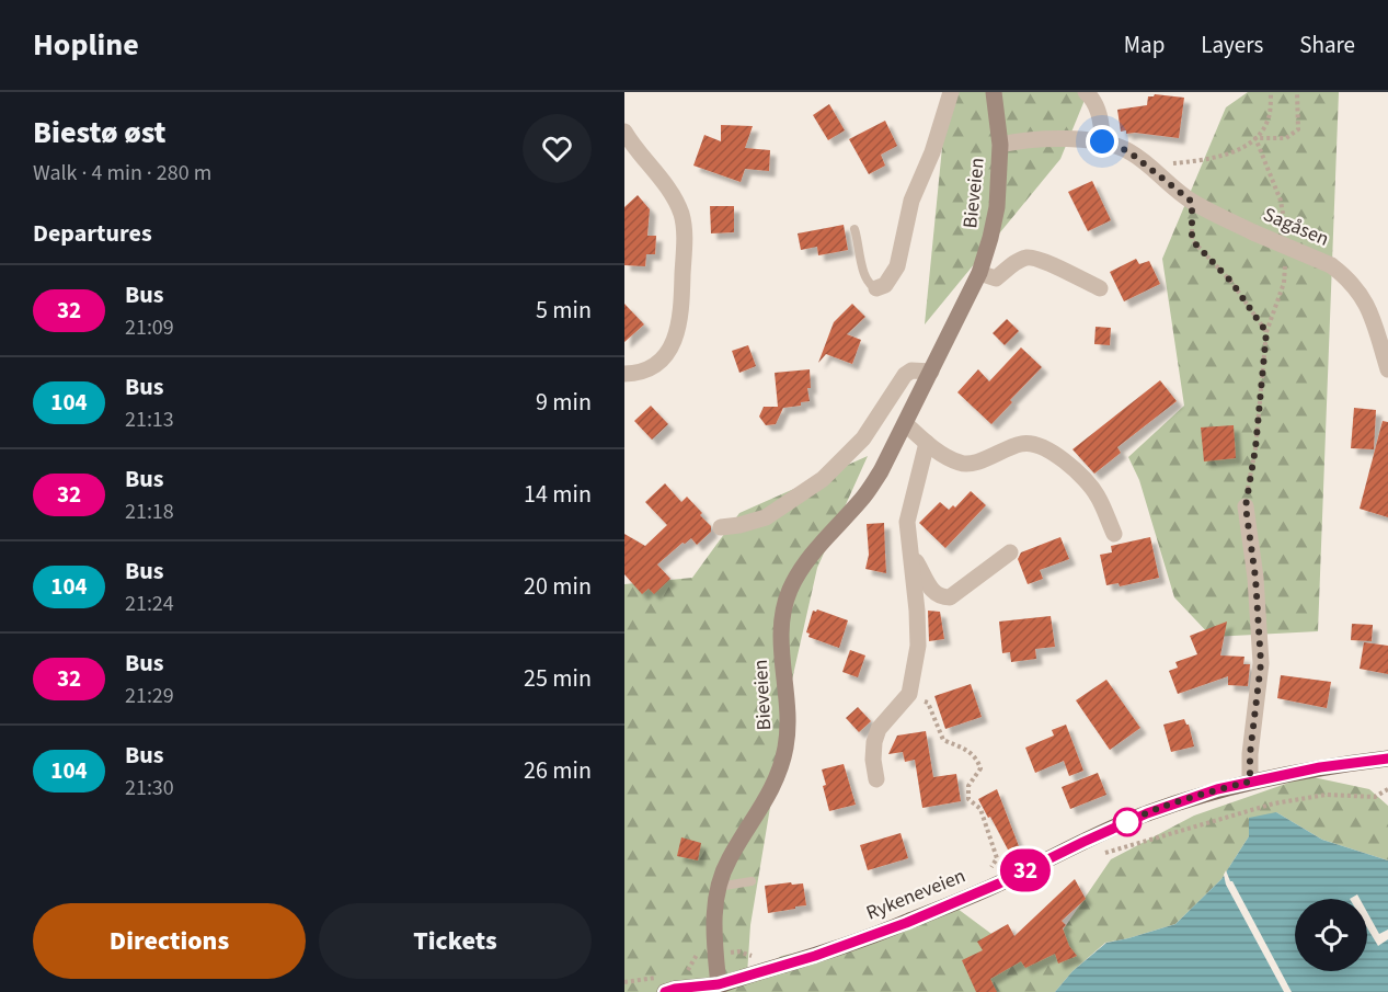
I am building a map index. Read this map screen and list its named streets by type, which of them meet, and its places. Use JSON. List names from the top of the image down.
{
  "streets": {
    "main road": ["Rykeneveien"],
    "street": ["Bieveien", "Sagåsen"]
  },
  "crossings": [
    ["Bieveien", "Sagåsen"],
    ["Bieveien", "Rykeneveien"]
  ],
  "lines": ["bus line 32"],
  "page": {
    "header": "Hopline",
    "nav": ["Map", "Layers", "Share"],
    "heading": [
      ["Biestø øst", "Walk · 4 min · 280 m"],
      "Departures"
    ],
    "on_map": "32",
    "list": [
      {
        "mark": "32",
        "name": "Bus",
        "note": "21:09",
        "value": "5 min"
      },
      {
        "mark": "104",
        "name": "Bus",
        "note": "21:13",
        "value": "9 min"
      },
      {
        "mark": "32",
        "name": "Bus",
        "note": "21:18",
        "value": "14 min"
      },
      {
        "mark": "104",
        "name": "Bus",
        "note": "21:24",
        "value": "20 min"
      },
      {
        "mark": "32",
        "name": "Bus",
        "note": "21:29",
        "value": "25 min"
      },
      {
        "mark": "104",
        "name": "Bus",
        "note": "21:30",
        "value": "26 min"
      }
    ],
    "buttons": ["Directions", "Tickets"]
  }
}
